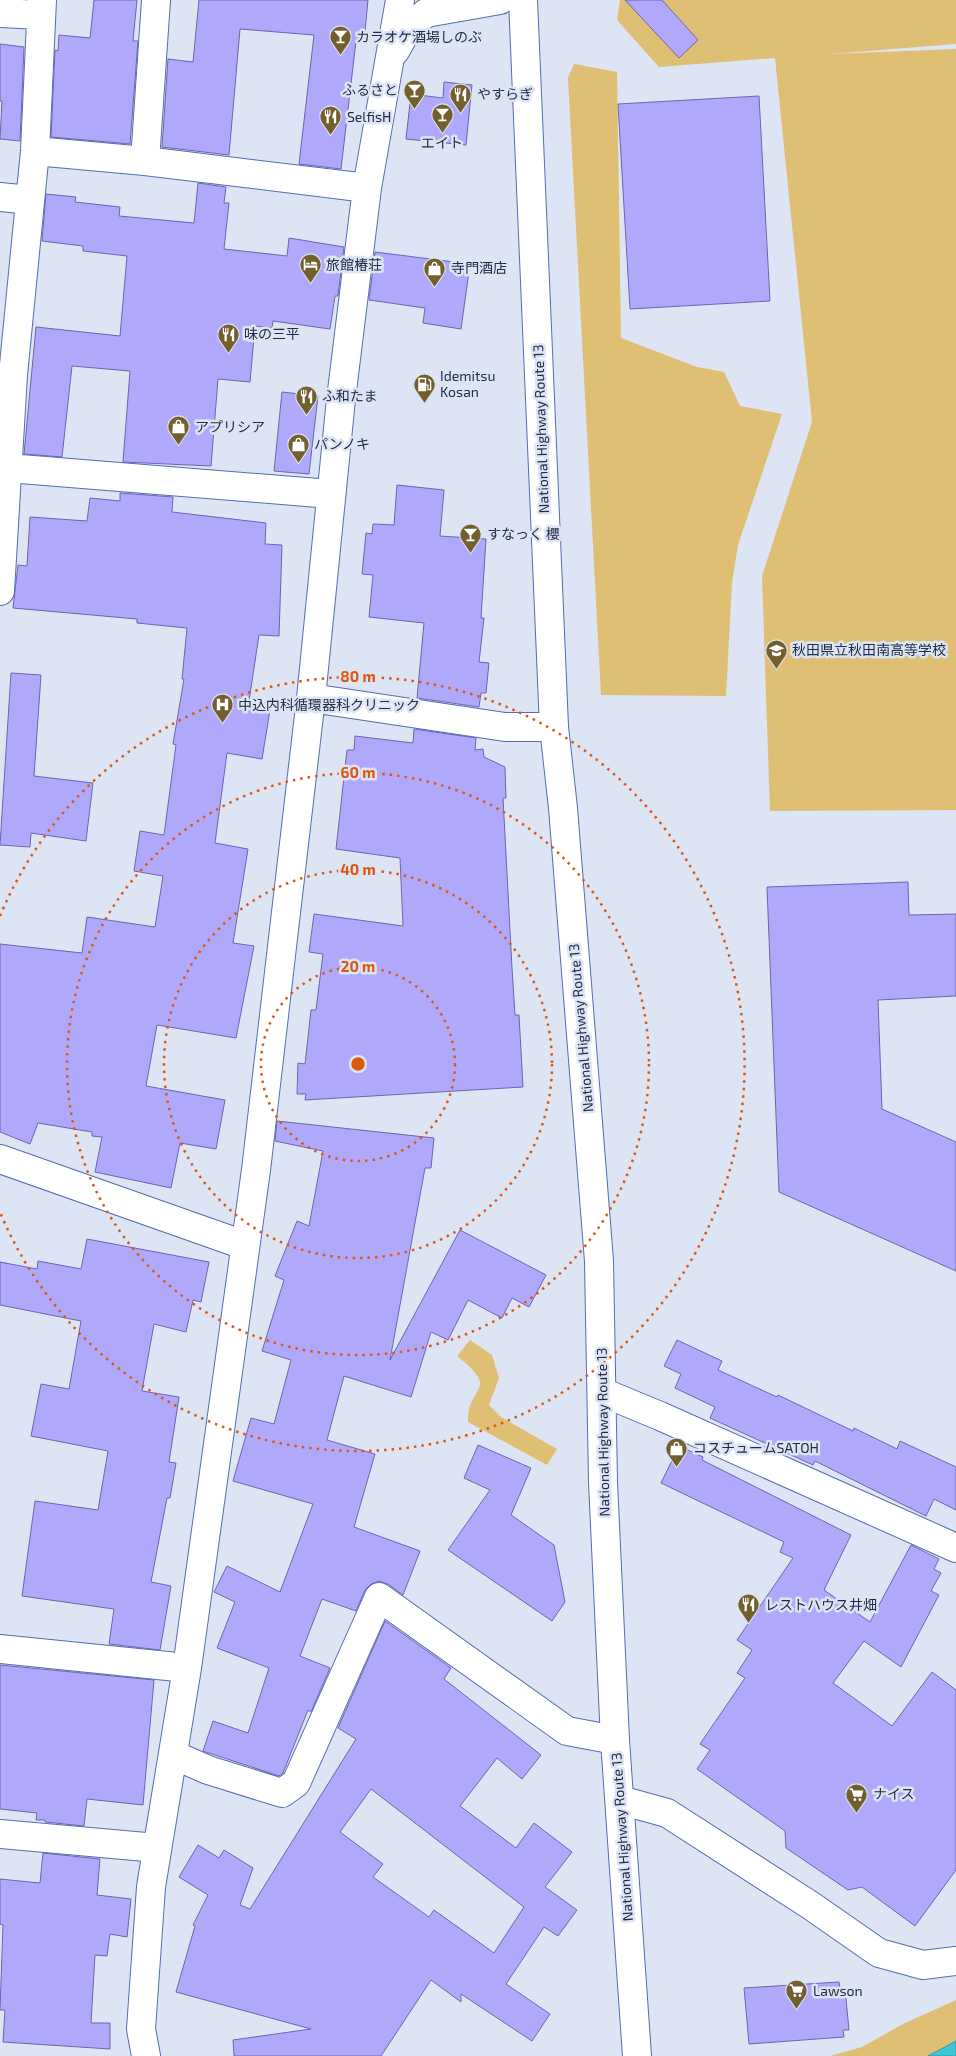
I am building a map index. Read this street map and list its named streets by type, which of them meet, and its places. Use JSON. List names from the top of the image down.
{
  "streets": {
    "main road": ["National Highway Route 13"]
  },
  "places": {
    "bar": [
      "カラオケ酒場しのぶ",
      "ふるさと",
      "エイト",
      "すなっく 櫻"
    ],
    "restaurant": [
      "やすらぎ",
      "SelfisH",
      "味の三平",
      "ふ和たま",
      "レストハウス井畑"
    ],
    "hotel": ["旅館椿荘"],
    "shop": [
      "寺門酒店",
      "アプリシア",
      "パンノキ",
      "コスチュームSATOH"
    ],
    "fuel station": ["Idemitsu Kosan"],
    "school or university": ["秋田県立秋田南高等学校"],
    "hospital": ["中込内科循環器科クリニック"],
    "supermarket": ["ナイス", "Lawson"]
  },
  "rings": [
    "80 m",
    "60 m",
    "40 m",
    "20 m"
  ]
}
